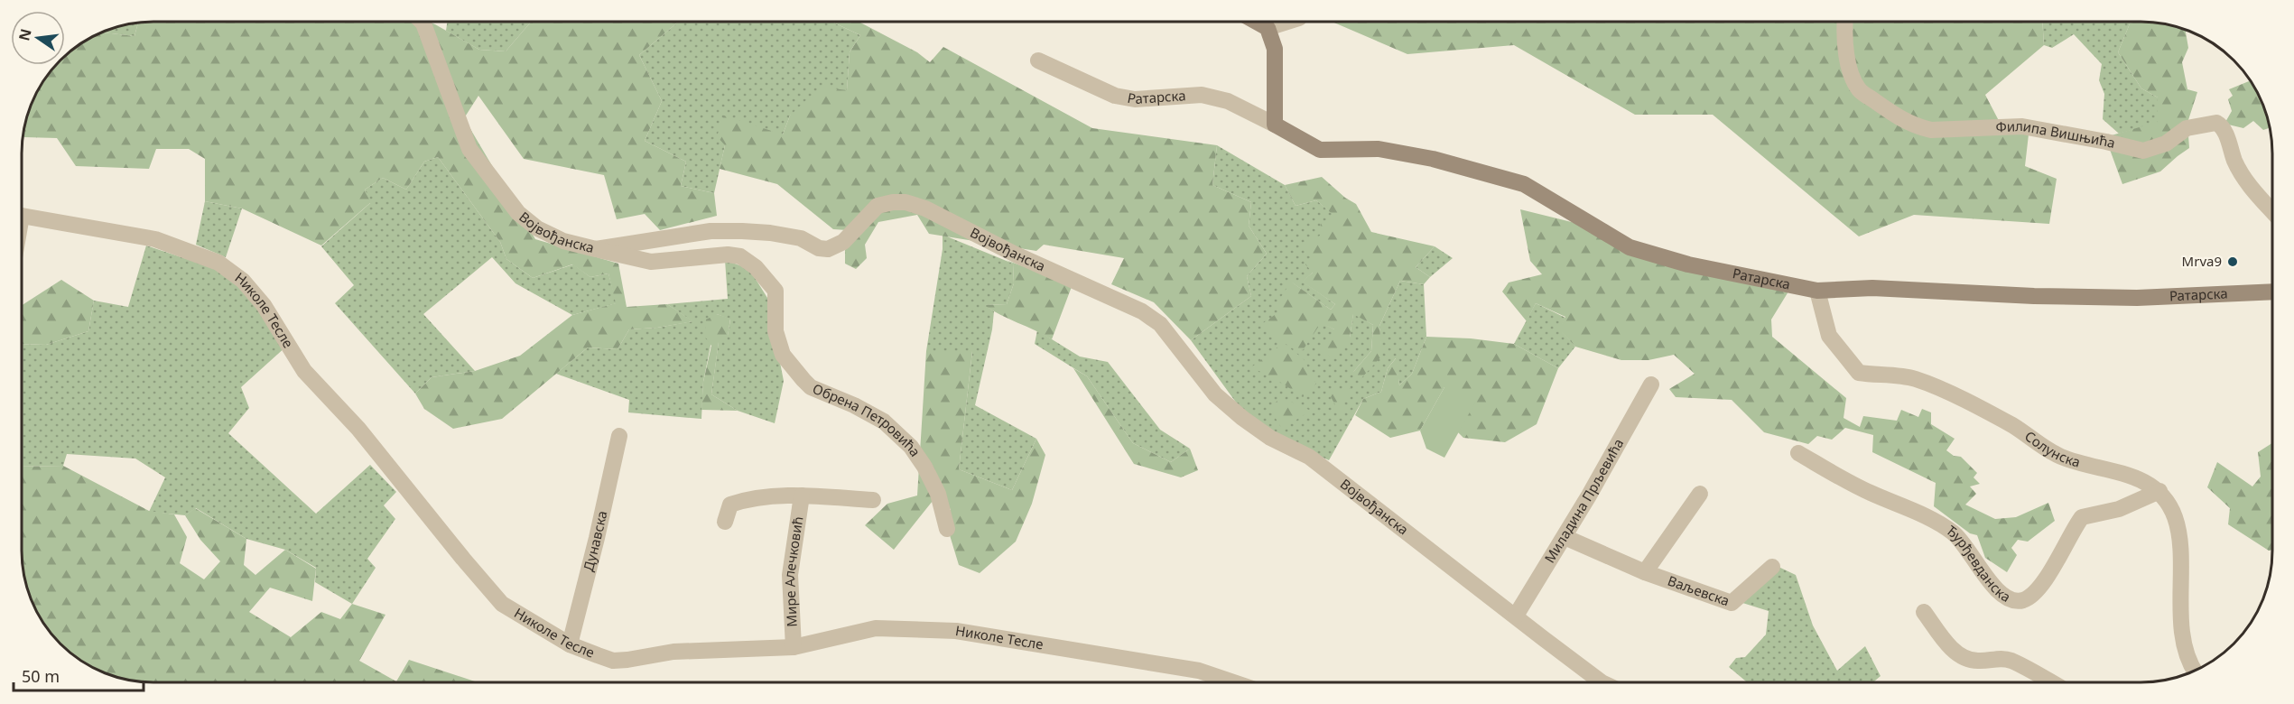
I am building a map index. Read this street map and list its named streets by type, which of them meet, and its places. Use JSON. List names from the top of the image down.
{
  "streets": {
    "street": [
      "Ратарска",
      "Филипа Вишњића",
      "Војвођанска",
      "Николе Тесле",
      "Обрена Петровића",
      "Солунска",
      "Миладина Прљевића",
      "Дунавска",
      "Ђурђевданска",
      "Мире Алечковић",
      "Ваљевска"
    ]
  },
  "crossings": [
    ["Ратарска", "Солунска"],
    ["Војвођанска", "Обрена Петровића"],
    ["Војвођанска", "Миладина Прљевића"],
    ["Николе Тесле", "Дунавска"],
    ["Николе Тесле", "Мире Алечковић"],
    ["Солунска", "Ђурђевданска"],
    ["Миладина Прљевића", "Ваљевска"]
  ],
  "places": ["Mrva9"],
  "scale_bar": "50 m",
  "north": "left"
}
